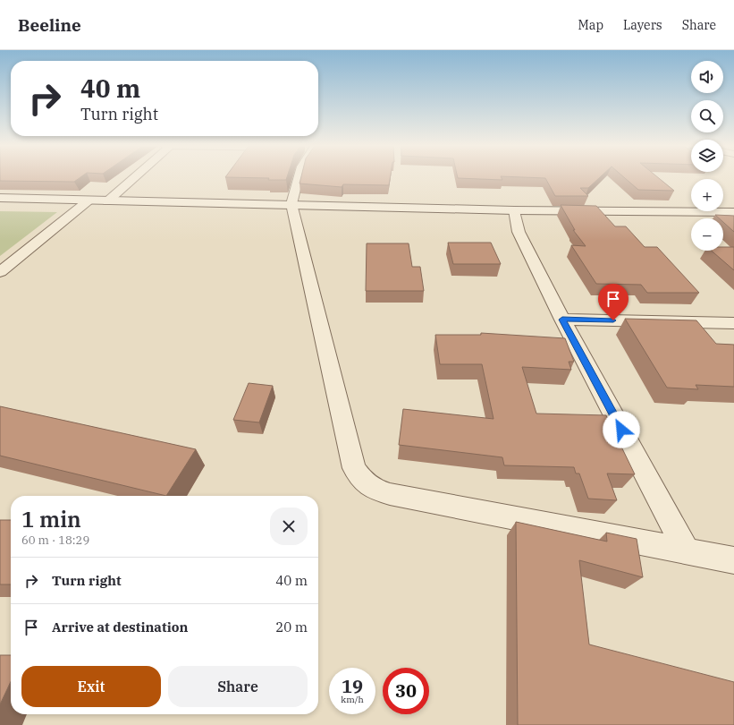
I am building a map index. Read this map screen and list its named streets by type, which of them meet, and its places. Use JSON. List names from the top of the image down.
{
  "page": {
    "header": "Beeline",
    "nav": ["Map", "Layers", "Share"],
    "map_buttons": ["+", "−"],
    "turn": ["40 m", "Turn right"],
    "heading": ["1 min", "60 m · 18:29"],
    "list": [
      {
        "name": "Turn right",
        "value": "40 m"
      },
      {
        "name": "Arrive at destination",
        "value": "20 m"
      }
    ],
    "buttons": ["Exit", "Share"],
    "speed": "19 km/h",
    "limit": "30"
  }
}
